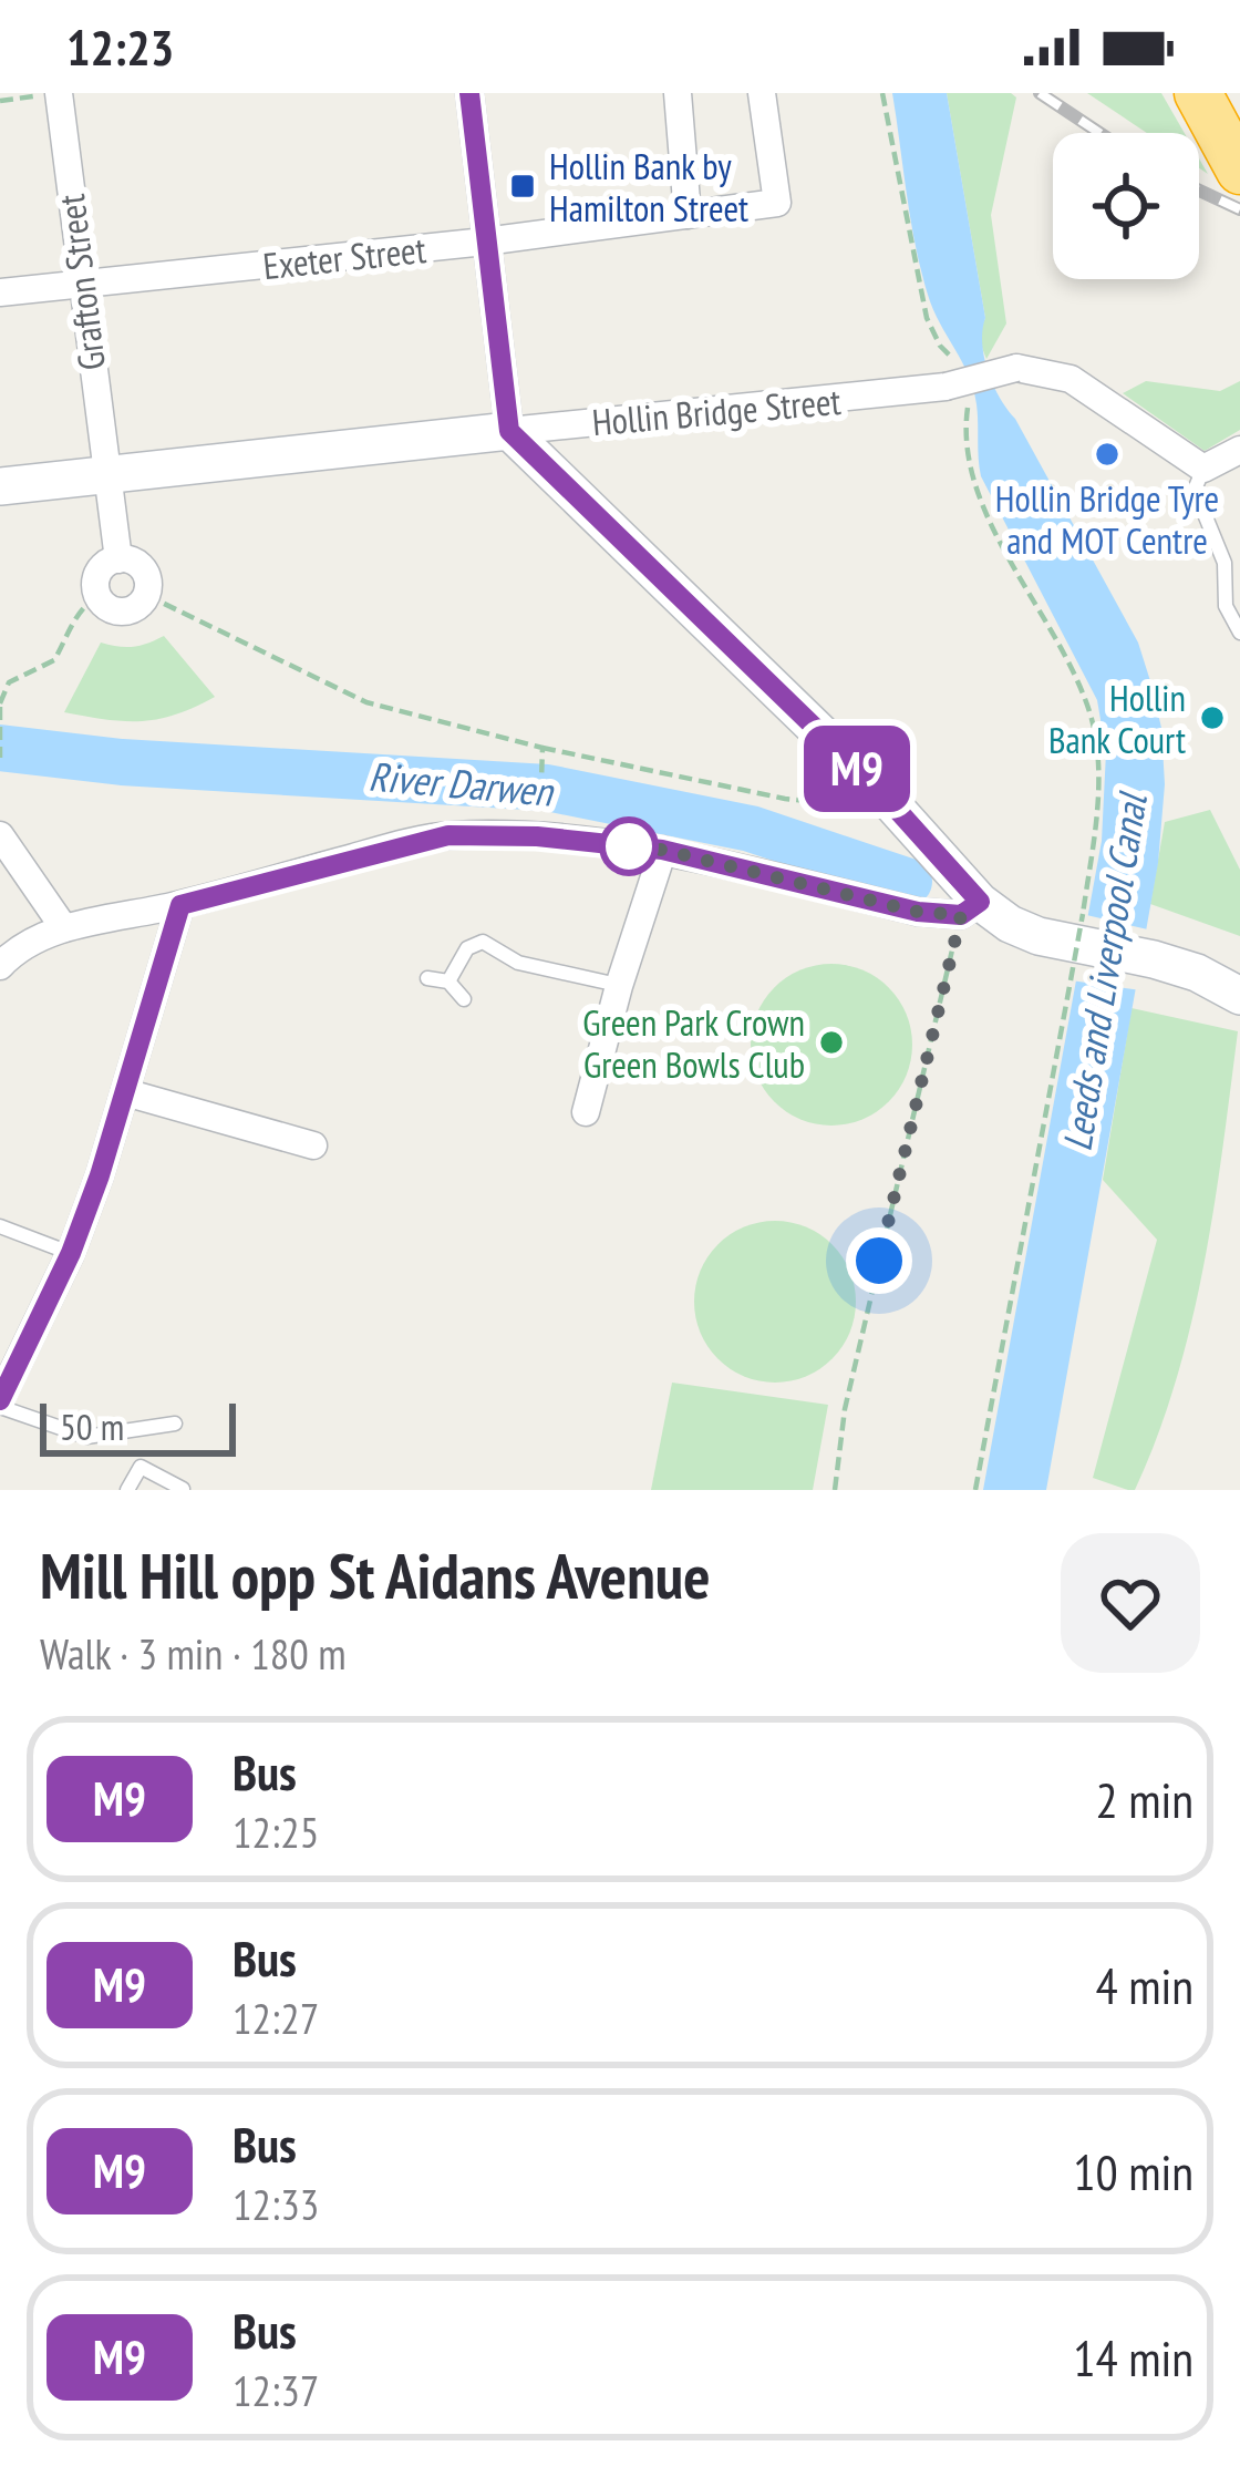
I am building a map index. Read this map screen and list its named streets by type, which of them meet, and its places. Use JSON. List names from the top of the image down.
{
  "streets": {
    "main road": ["Hollin Bridge Street"],
    "street": ["Exeter Street", "Grafton Street"]
  },
  "crossings": [
    ["Exeter Street", "Grafton Street"],
    ["Grafton Street", "Hollin Bridge Street"]
  ],
  "water": ["River Darwen", "Leeds and Liverpool Canal"],
  "places": {
    "transit": ["Hollin Bank by Hamilton Street"],
    "other": ["Hollin Bridge Tyre and MOT Centre", "Hollin Bank Court", "Green Park Crown Green Bowls Club"]
  },
  "lines": ["bus line M9"],
  "scale_bar": "50 m",
  "page": {
    "status": "12:23",
    "on_map": "M9",
    "scale": "50 m",
    "heading": ["Mill Hill opp St Aidans Avenue", "Walk · 3 min · 180 m"],
    "list": [
      {
        "mark": "M9",
        "name": "Bus",
        "note": "12:25",
        "value": "2 min"
      },
      {
        "mark": "M9",
        "name": "Bus",
        "note": "12:27",
        "value": "4 min"
      },
      {
        "mark": "M9",
        "name": "Bus",
        "note": "12:33",
        "value": "10 min"
      },
      {
        "mark": "M9",
        "name": "Bus",
        "note": "12:37",
        "value": "14 min"
      }
    ]
  }
}
